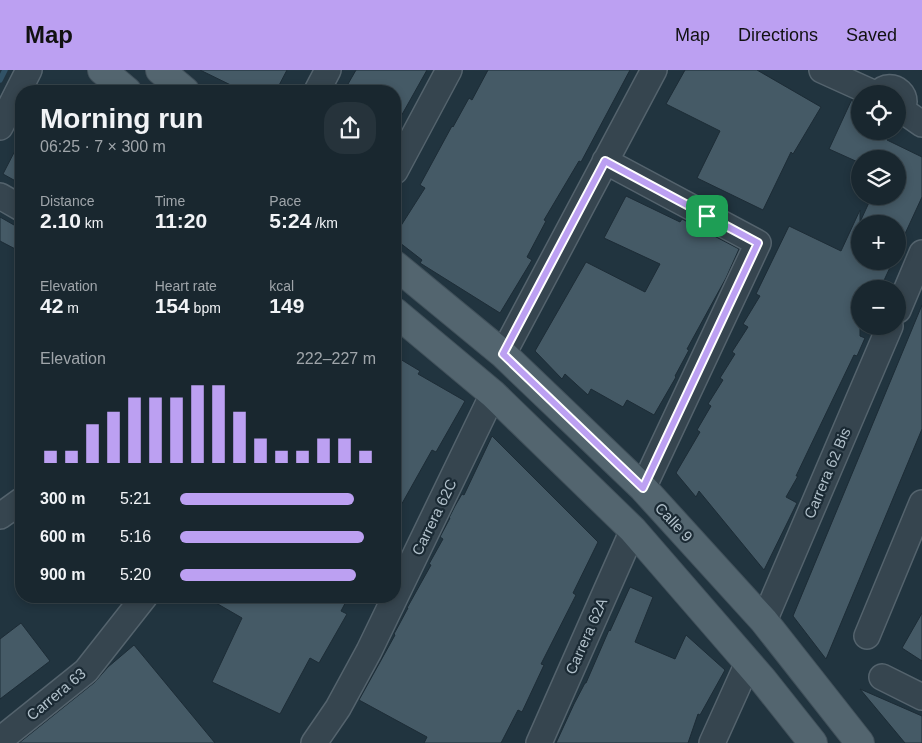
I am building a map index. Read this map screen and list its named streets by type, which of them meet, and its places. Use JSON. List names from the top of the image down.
{
  "streets": {
    "main road": ["Calle 9"],
    "street": [
      "Carrera 62 Bis",
      "Carrera 62C",
      "Carrera 62A",
      "Carrera 63"
    ]
  },
  "crossings": [
    ["Carrera 62 Bis", "Calle 9"]
  ],
  "page": {
    "header": "Map",
    "nav": ["Map", "Directions", "Saved"],
    "map_buttons": ["+", "−"],
    "heading": ["Morning run", "06:25 · 7 × 300 m"],
    "stats": [
      ["Distance", "2.10 km"],
      ["Time", "11:20"],
      ["Pace", "5:24 /km"],
      ["Elevation", "42 m"],
      ["Heart rate", "154 bpm"],
      ["kcal", "149"]
    ],
    "chart": ["Elevation", "222–227 m"],
    "list": [
      {
        "name": "300 m",
        "note": "5:21"
      },
      {
        "name": "600 m",
        "note": "5:16"
      },
      {
        "name": "900 m",
        "note": "5:20"
      }
    ]
  }
}
